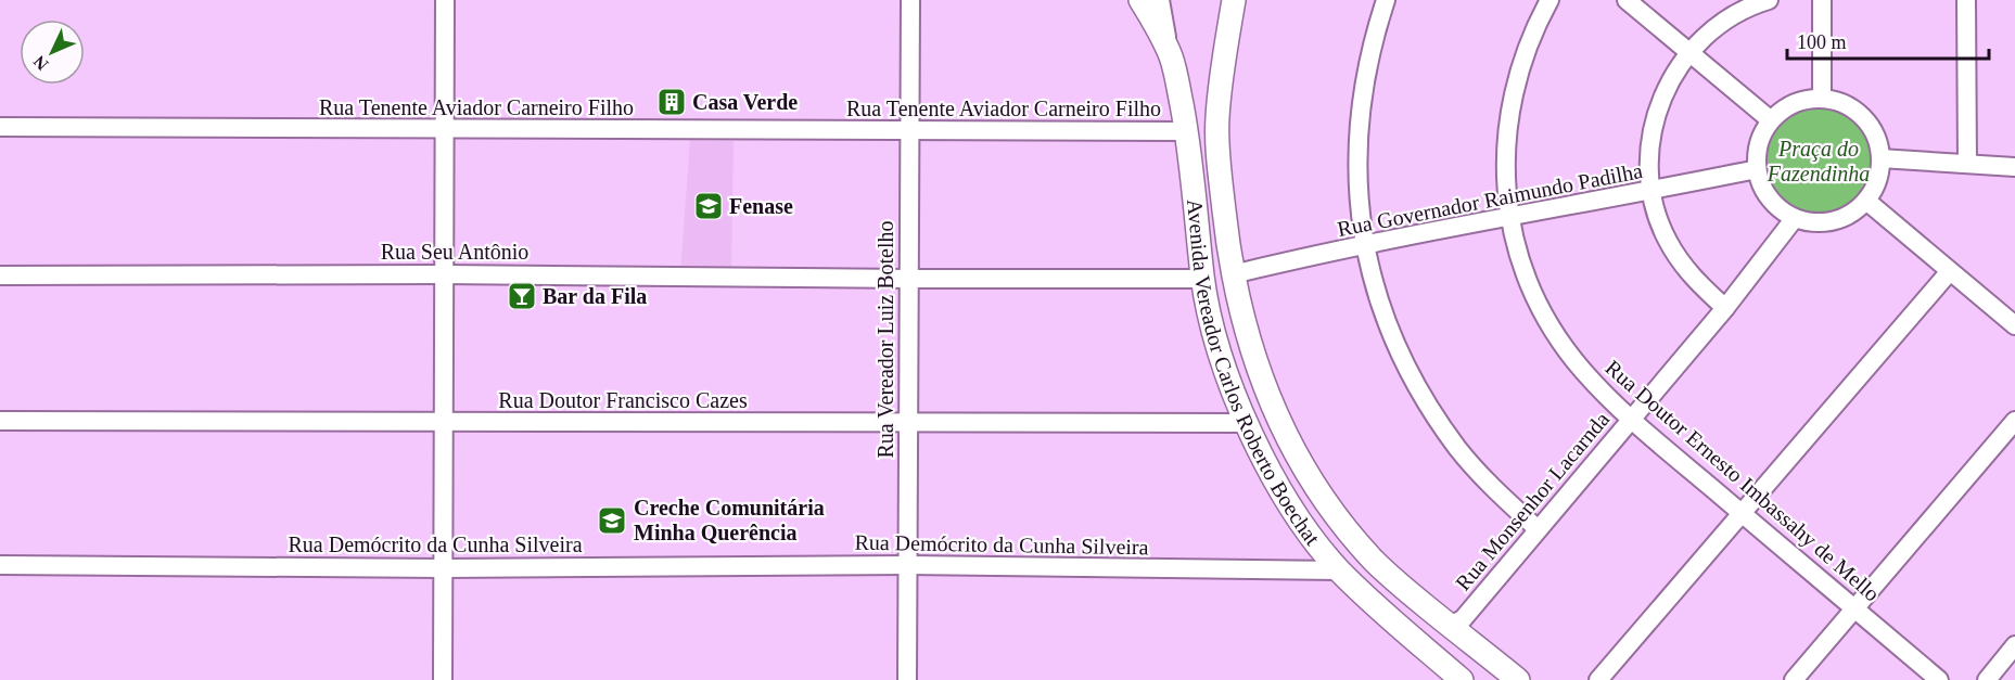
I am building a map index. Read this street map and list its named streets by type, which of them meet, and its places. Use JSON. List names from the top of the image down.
{
  "streets": {
    "main road": ["Avenida Vereador Carlos Roberto Boechat"],
    "street": [
      "Rua Tenente Aviador Carneiro Filho",
      "Rua Governador Raimundo Padilha",
      "Rua Seu Antônio",
      "Rua Vereador Luiz Botelho",
      "Rua Doutor Francisco Cazes",
      "Rua Doutor Ernesto Imbassahy de Mello",
      "Rua Monsenhor Lacarnda",
      "Rua Demócrito da Cunha Silveira"
    ]
  },
  "crossings": [
    ["Rua Tenente Aviador Carneiro Filho", "Rua Vereador Luiz Botelho"],
    ["Rua Tenente Aviador Carneiro Filho", "Avenida Vereador Carlos Roberto Boechat"],
    ["Rua Governador Raimundo Padilha", "Avenida Vereador Carlos Roberto Boechat"],
    ["Rua Governador Raimundo Padilha", "Rua Doutor Ernesto Imbassahy de Mello"],
    ["Rua Governador Raimundo Padilha", "Rua Monsenhor Lacarnda"],
    ["Rua Seu Antônio", "Rua Vereador Luiz Botelho"],
    ["Rua Seu Antônio", "Avenida Vereador Carlos Roberto Boechat"],
    ["Rua Vereador Luiz Botelho", "Rua Doutor Francisco Cazes"],
    ["Rua Vereador Luiz Botelho", "Rua Demócrito da Cunha Silveira"],
    ["Avenida Vereador Carlos Roberto Boechat", "Rua Doutor Francisco Cazes"],
    ["Avenida Vereador Carlos Roberto Boechat", "Rua Monsenhor Lacarnda"],
    ["Avenida Vereador Carlos Roberto Boechat", "Rua Demócrito da Cunha Silveira"],
    ["Rua Doutor Ernesto Imbassahy de Mello", "Rua Monsenhor Lacarnda"]
  ],
  "parks": ["Praça do Fazendinha"],
  "places": {
    "building": ["Casa Verde"],
    "school or university": ["Fenase", "Creche Comunitária Minha Querência"],
    "bar": ["Bar da Fila"]
  },
  "scale_bar": "100 m",
  "north": "bottom left"
}
